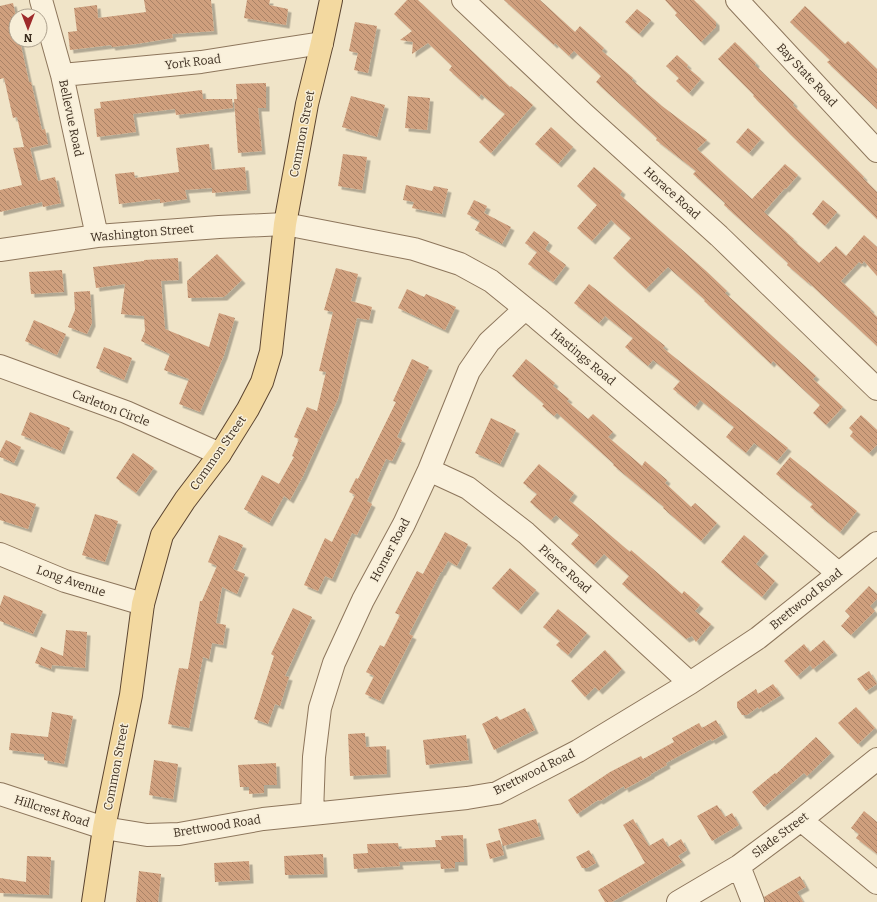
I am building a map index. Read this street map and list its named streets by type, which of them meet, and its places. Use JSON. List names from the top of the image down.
{
  "streets": {
    "main road": ["Common Street"],
    "street": [
      "York Road",
      "Bay State Road",
      "Bellevue Road",
      "Horace Road",
      "Washington Street",
      "Hastings Road",
      "Carleton Circle",
      "Homer Road",
      "Pierce Road",
      "Long Avenue",
      "Brettwood Road",
      "Hillcrest Road",
      "Slade Street"
    ]
  },
  "crossings": [
    ["York Road", "Bellevue Road"],
    ["York Road", "Common Street"],
    ["Bellevue Road", "Washington Street"],
    ["Common Street", "Washington Street"],
    ["Common Street", "Hastings Road"],
    ["Common Street", "Carleton Circle"],
    ["Common Street", "Long Avenue"],
    ["Common Street", "Brettwood Road"],
    ["Common Street", "Hillcrest Road"],
    ["Washington Street", "Hastings Road"],
    ["Hastings Road", "Homer Road"],
    ["Hastings Road", "Brettwood Road"],
    ["Homer Road", "Pierce Road"],
    ["Homer Road", "Brettwood Road"],
    ["Pierce Road", "Brettwood Road"],
    ["Brettwood Road", "Hillcrest Road"]
  ],
  "north": "bottom"
}
